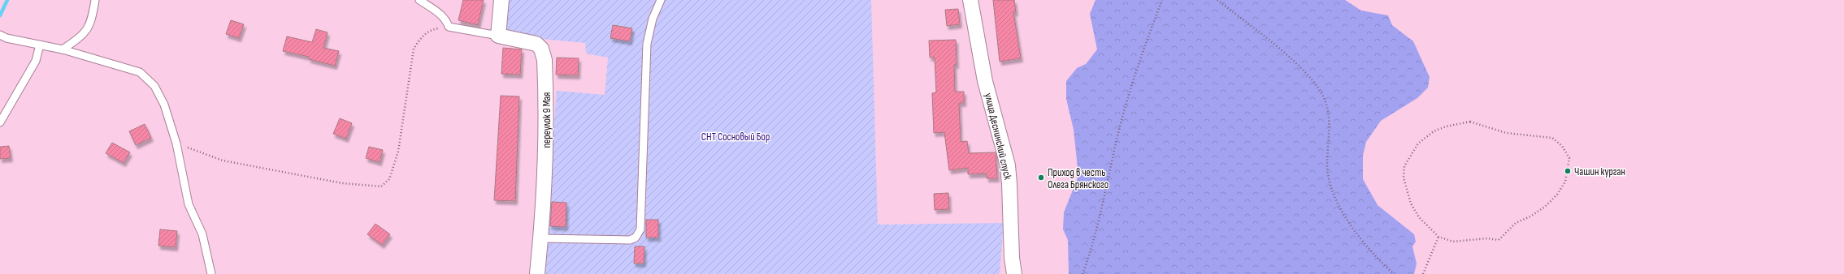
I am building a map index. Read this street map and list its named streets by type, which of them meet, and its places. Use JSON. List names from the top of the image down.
{
  "streets": {
    "street": ["переулок 9 Мая", "улица Деснинский спуск"]
  },
  "parks": ["СНТ Сосновый Бор"],
  "places": ["Чашин курган", "Приход в честь Олега Брянского"]
}
